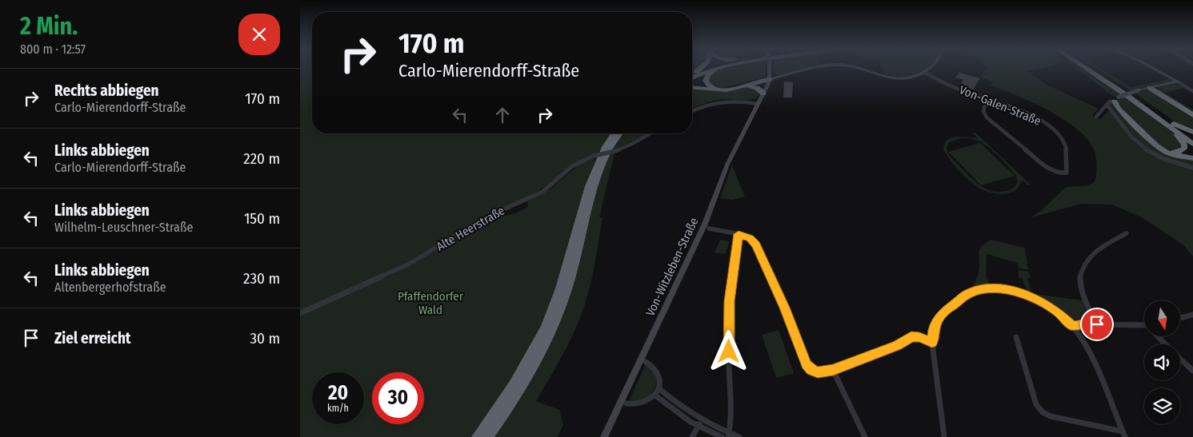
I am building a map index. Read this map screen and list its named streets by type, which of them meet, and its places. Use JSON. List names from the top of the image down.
{
  "streets": {
    "street": ["Von-Galen-Straße", "Alte Heerstraße", "Von-Witzleben-Straße"]
  },
  "parks": ["Pfaffendorfer Wald"],
  "north": "bottom",
  "page": {
    "heading": ["2 Min.", "800 m · 12:57"],
    "turn": ["170 m", "Carlo-Mierendorff-Straße"],
    "list": [
      {
        "name": "Rechts abbiegen",
        "note": "Carlo-Mierendorff-Straße",
        "value": "170 m"
      },
      {
        "name": "Links abbiegen",
        "note": "Carlo-Mierendorff-Straße",
        "value": "220 m"
      },
      {
        "name": "Links abbiegen",
        "note": "Wilhelm-Leuschner-Straße",
        "value": "150 m"
      },
      {
        "name": "Links abbiegen",
        "note": "Altenbergerhofstraße",
        "value": "230 m"
      },
      {
        "name": "Ziel erreicht",
        "value": "30 m"
      }
    ],
    "speed": "20 km/h",
    "limit": "30"
  }
}
